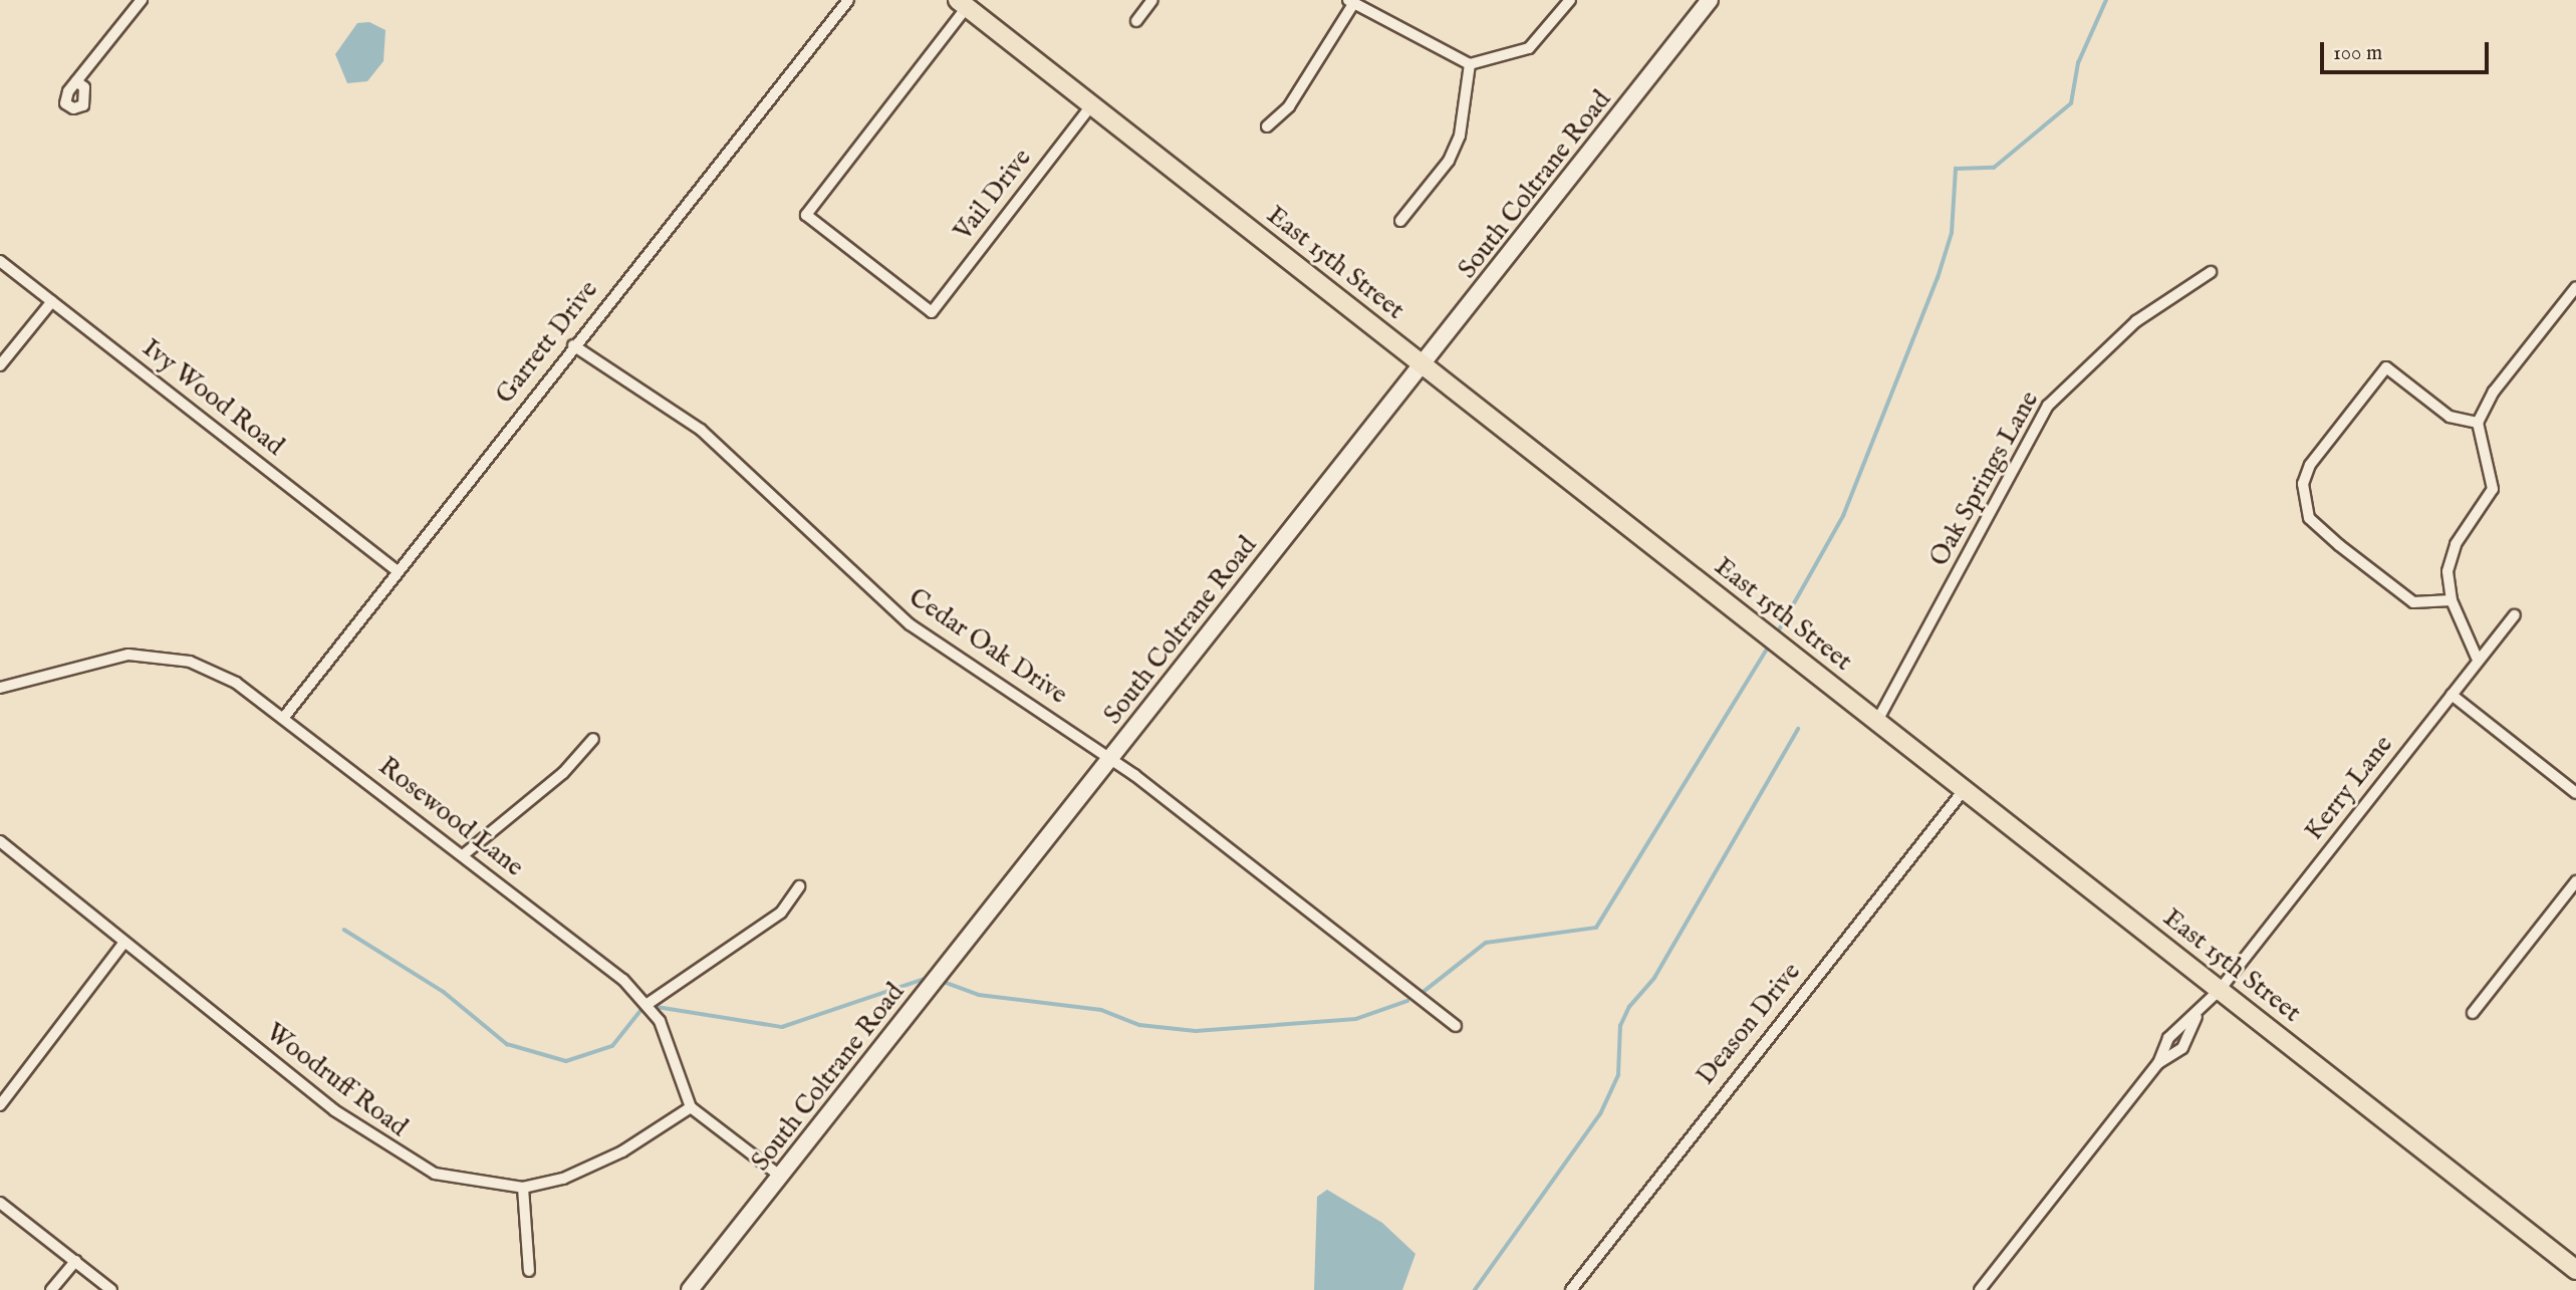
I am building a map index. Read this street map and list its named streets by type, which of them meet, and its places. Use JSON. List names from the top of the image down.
{
  "streets": {
    "main road": ["South Coltrane Road", "East 15th Street"],
    "street": [
      "Vail Drive",
      "Garrett Drive",
      "Ivy Wood Road",
      "Oak Springs Lane",
      "Cedar Oak Drive",
      "Kerry Lane",
      "Rosewood Lane",
      "Deason Drive",
      "Woodruff Road"
    ]
  },
  "crossings": [
    ["South Coltrane Road", "East 15th Street"],
    ["South Coltrane Road", "Cedar Oak Drive"],
    ["Vail Drive", "East 15th Street"],
    ["East 15th Street", "Oak Springs Lane"],
    ["East 15th Street", "Kerry Lane"],
    ["East 15th Street", "Deason Drive"],
    ["Garrett Drive", "Ivy Wood Road"],
    ["Garrett Drive", "Cedar Oak Drive"],
    ["Garrett Drive", "Rosewood Lane"]
  ],
  "scale_bar": "100 m"
}
